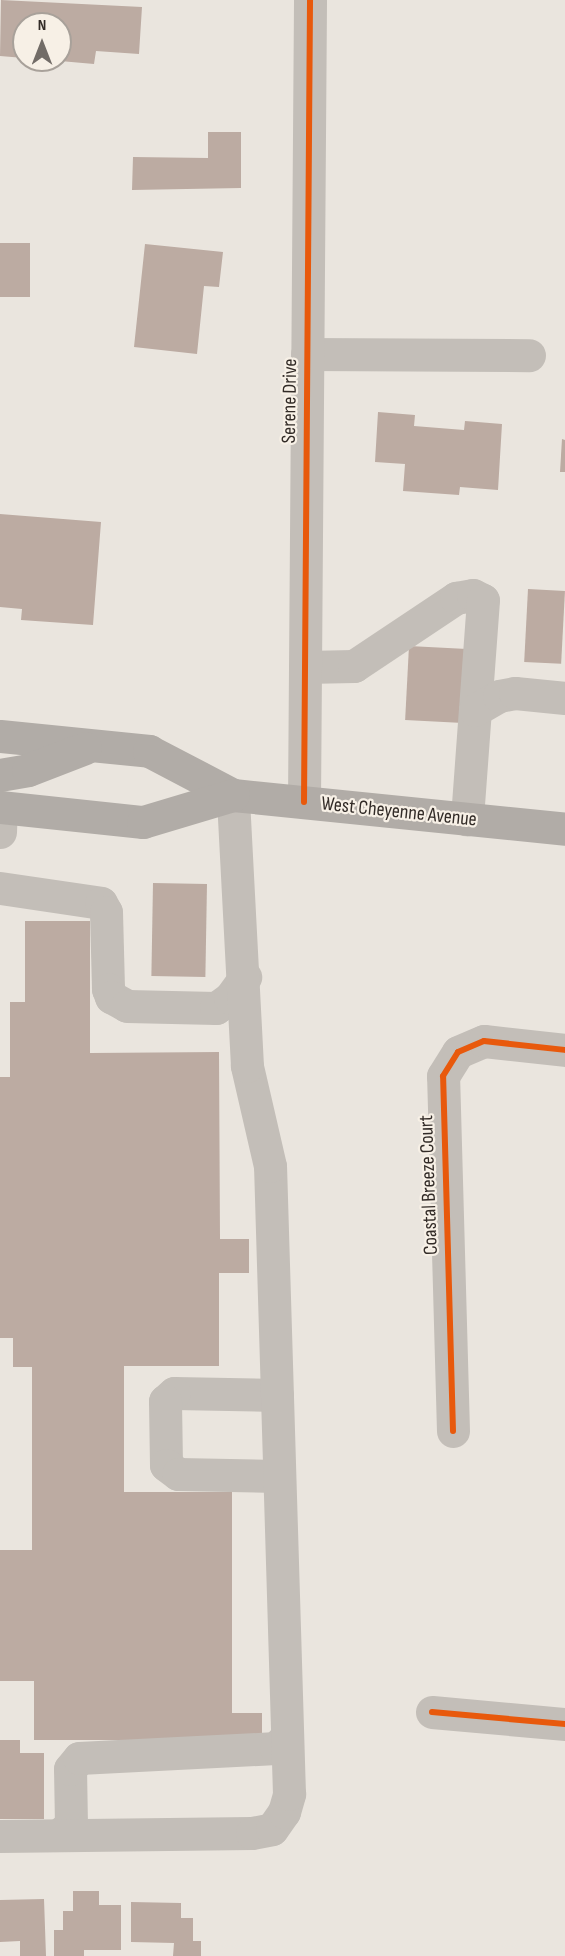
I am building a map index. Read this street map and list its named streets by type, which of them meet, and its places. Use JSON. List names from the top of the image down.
{
  "streets": {
    "main road": ["West Cheyenne Avenue"],
    "street": ["Serene Drive", "Coastal Breeze Court"]
  },
  "crossings": [
    ["Serene Drive", "West Cheyenne Avenue"]
  ],
  "north": "top"
}
